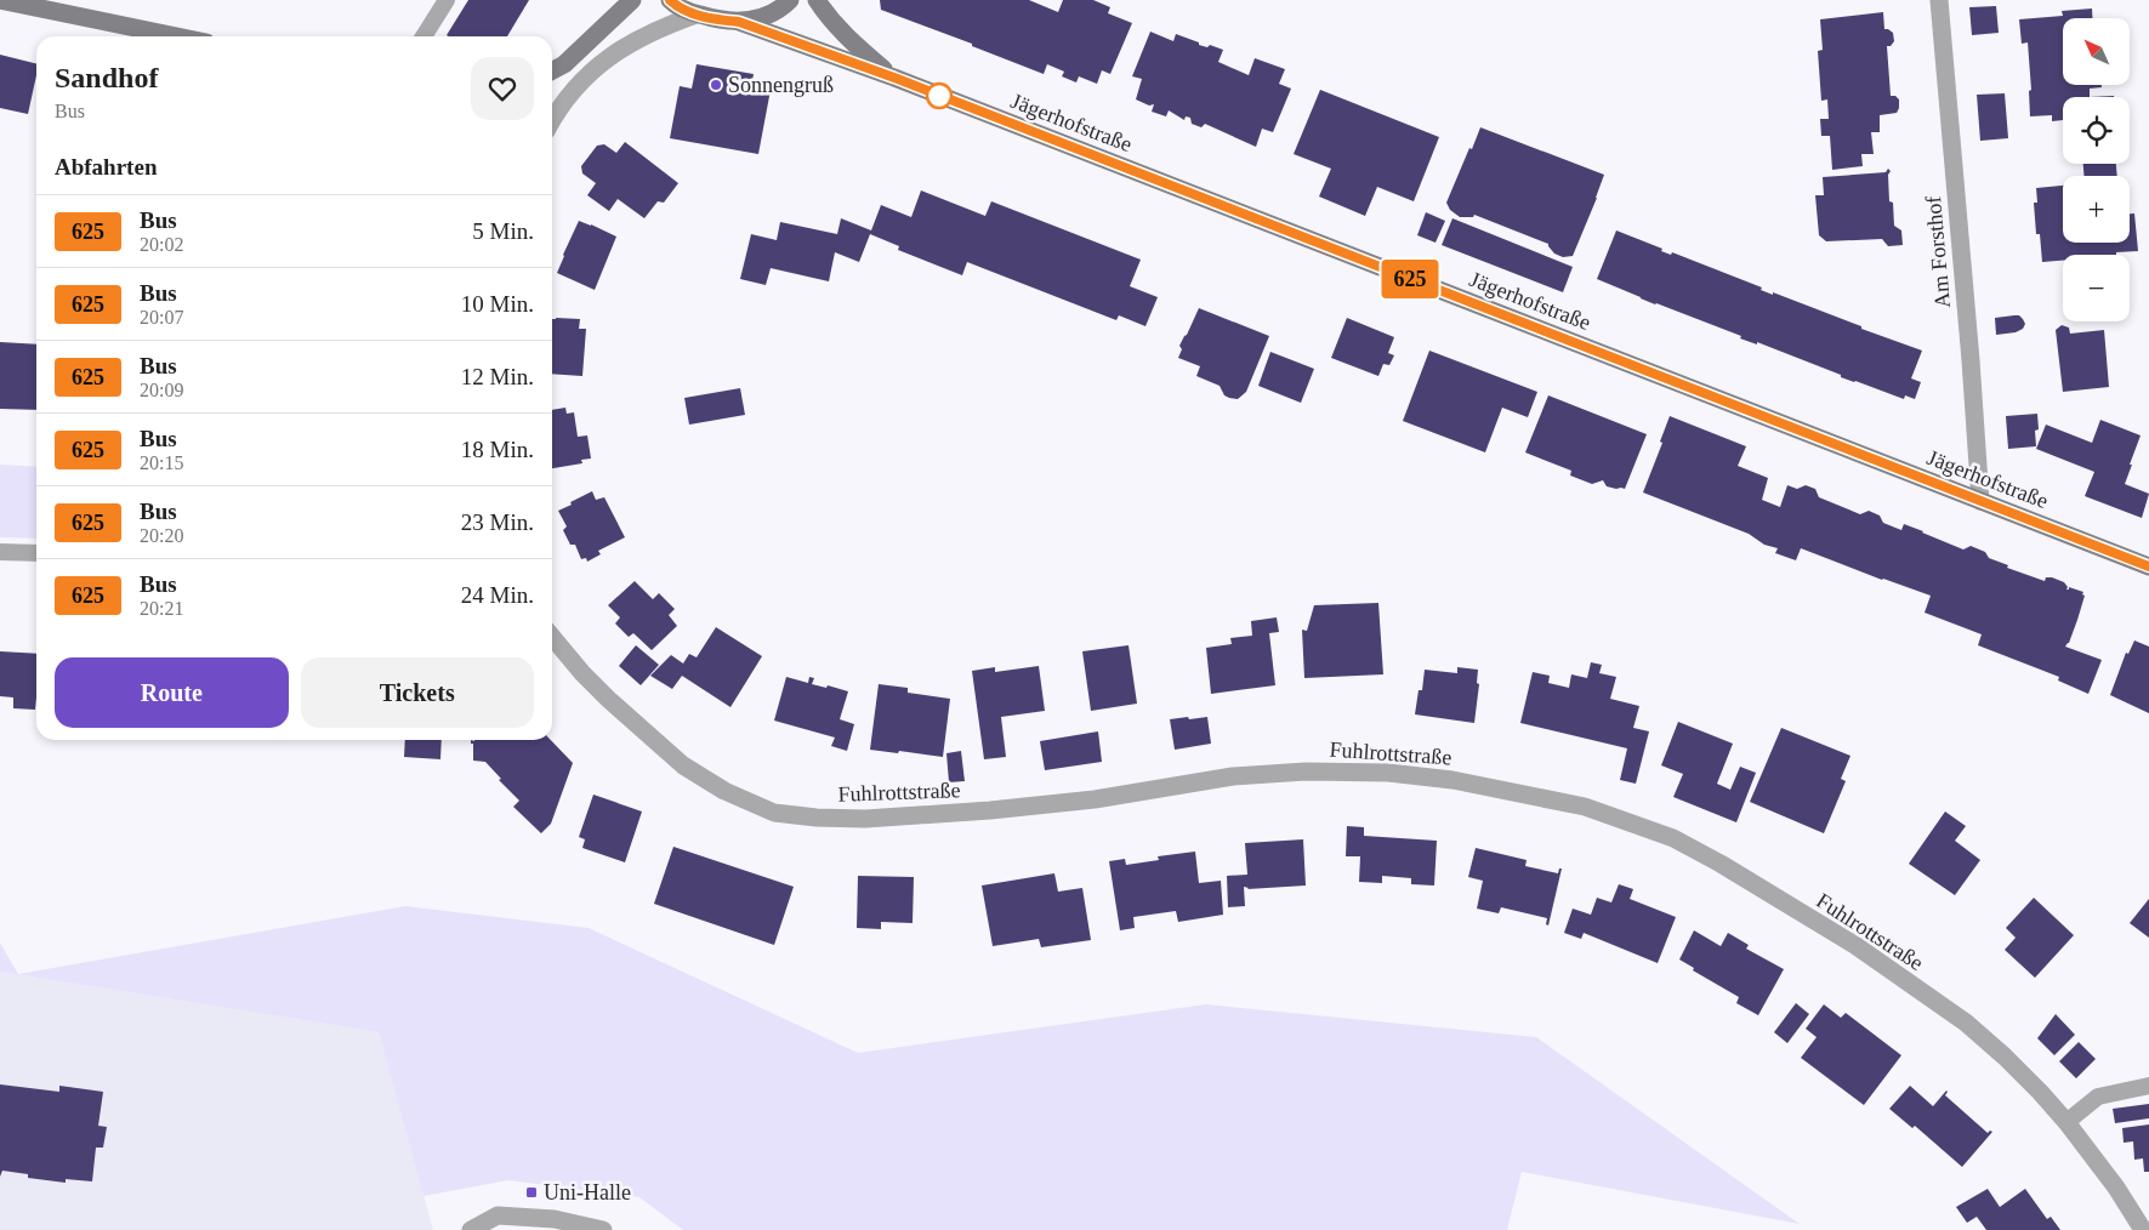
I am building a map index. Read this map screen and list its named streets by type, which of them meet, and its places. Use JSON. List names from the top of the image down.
{
  "streets": {
    "main road": ["Jägerhofstraße"],
    "street": ["Am Forsthof", "Fuhlrottstraße"]
  },
  "crossings": [
    ["Jägerhofstraße", "Am Forsthof"]
  ],
  "places": {
    "other": ["Sonnengruß"],
    "transit": ["Uni-Halle"]
  },
  "lines": ["bus line 625"],
  "north": "top left",
  "page": {
    "on_map": "625",
    "map_buttons": ["+", "−"],
    "heading": [
      ["Sandhof", "Bus"],
      "Abfahrten"
    ],
    "list": [
      {
        "mark": "625",
        "name": "Bus",
        "note": "20:02",
        "value": "5 Min."
      },
      {
        "mark": "625",
        "name": "Bus",
        "note": "20:07",
        "value": "10 Min."
      },
      {
        "mark": "625",
        "name": "Bus",
        "note": "20:09",
        "value": "12 Min."
      },
      {
        "mark": "625",
        "name": "Bus",
        "note": "20:15",
        "value": "18 Min."
      },
      {
        "mark": "625",
        "name": "Bus",
        "note": "20:20",
        "value": "23 Min."
      },
      {
        "mark": "625",
        "name": "Bus",
        "note": "20:21",
        "value": "24 Min."
      }
    ],
    "buttons": ["Route", "Tickets"]
  }
}
